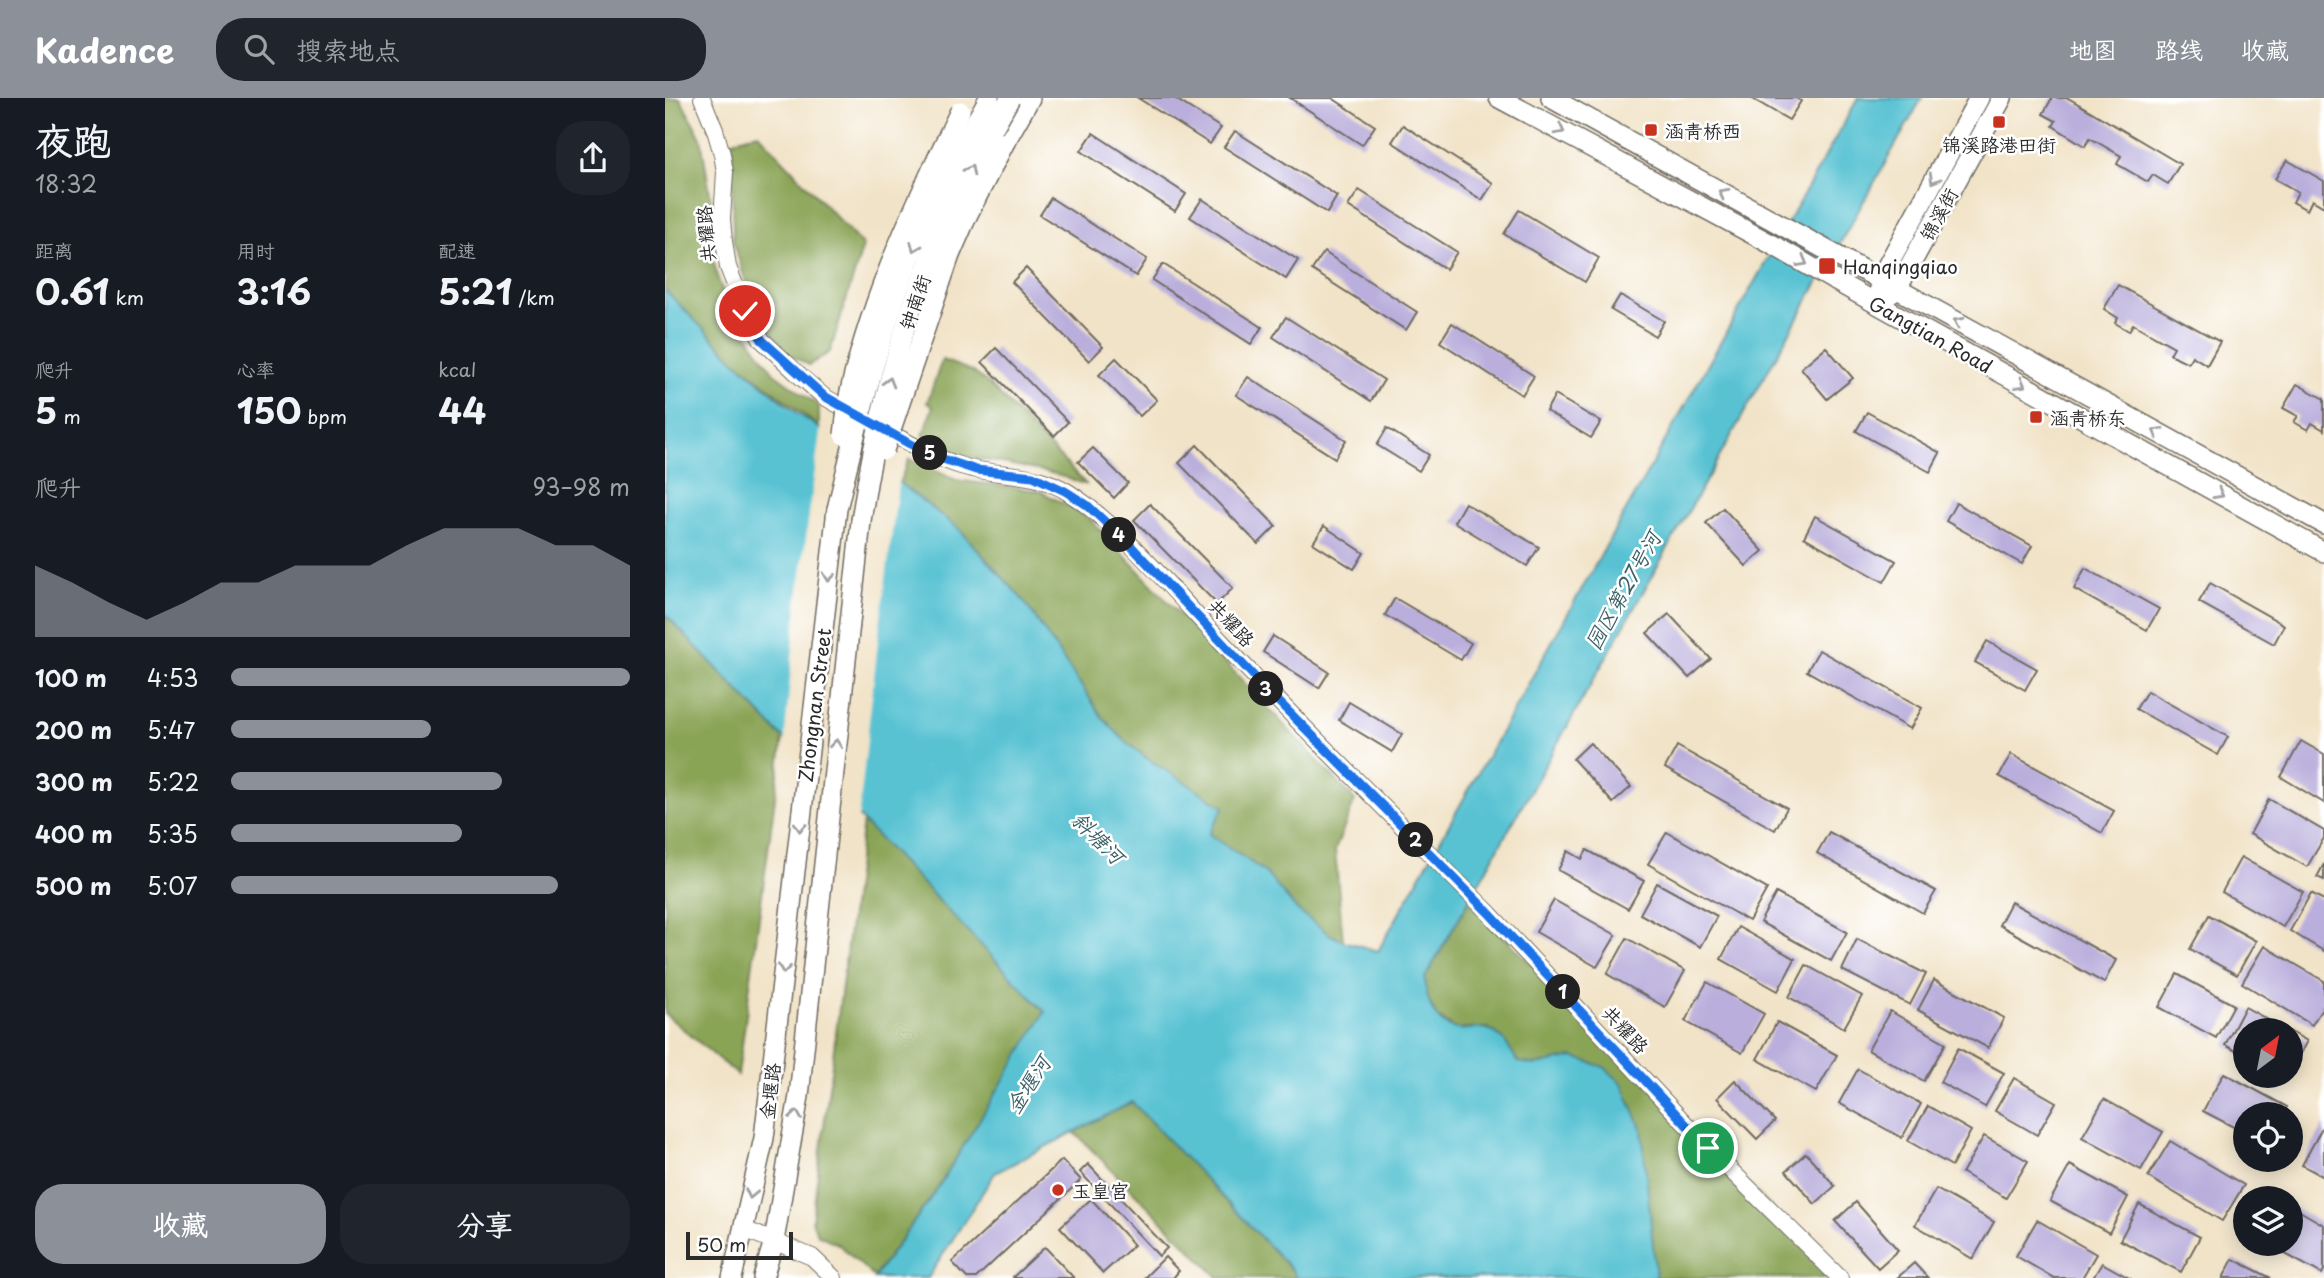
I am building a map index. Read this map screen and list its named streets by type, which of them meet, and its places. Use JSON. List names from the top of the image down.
{
  "streets": {
    "main road": [
      "锦溪街",
      "钟南街",
      "Gangtian Road",
      "Zhongnan Street",
      "金堰路"
    ],
    "street": ["共耀路"]
  },
  "crossings": [
    ["锦溪街", "Gangtian Road"],
    ["钟南街", "Zhongnan Street"],
    ["Zhongnan Street", "金堰路"]
  ],
  "water": ["园区第27号河", "斜塘河", "金堰河"],
  "places": {
    "transit": [
      "锦溪路港田街",
      "涵青桥西",
      "Hanqingqiao",
      "涵青桥东"
    ],
    "other": ["玉皇宫"]
  },
  "scale_bar": "50 m",
  "north": "top right",
  "page": {
    "header": "Kadence",
    "search": "搜索地点",
    "nav": ["地图", "路线", "收藏"],
    "heading": ["夜跑", "18:32"],
    "stats": [
      ["距离", "0.61 km"],
      ["用时", "3:16"],
      ["配速", "5:21 /km"],
      ["爬升", "5 m"],
      ["心率", "150 bpm"],
      ["kcal", "44"]
    ],
    "pins": [
      "5",
      "4",
      "3",
      "2",
      "1"
    ],
    "chart": ["爬升", "93–98 m"],
    "list": [
      {
        "name": "100 m",
        "note": "4:53"
      },
      {
        "name": "200 m",
        "note": "5:47"
      },
      {
        "name": "300 m",
        "note": "5:22"
      },
      {
        "name": "400 m",
        "note": "5:35"
      },
      {
        "name": "500 m",
        "note": "5:07"
      }
    ],
    "buttons": ["收藏", "分享"],
    "scale": "50 m"
  }
}
